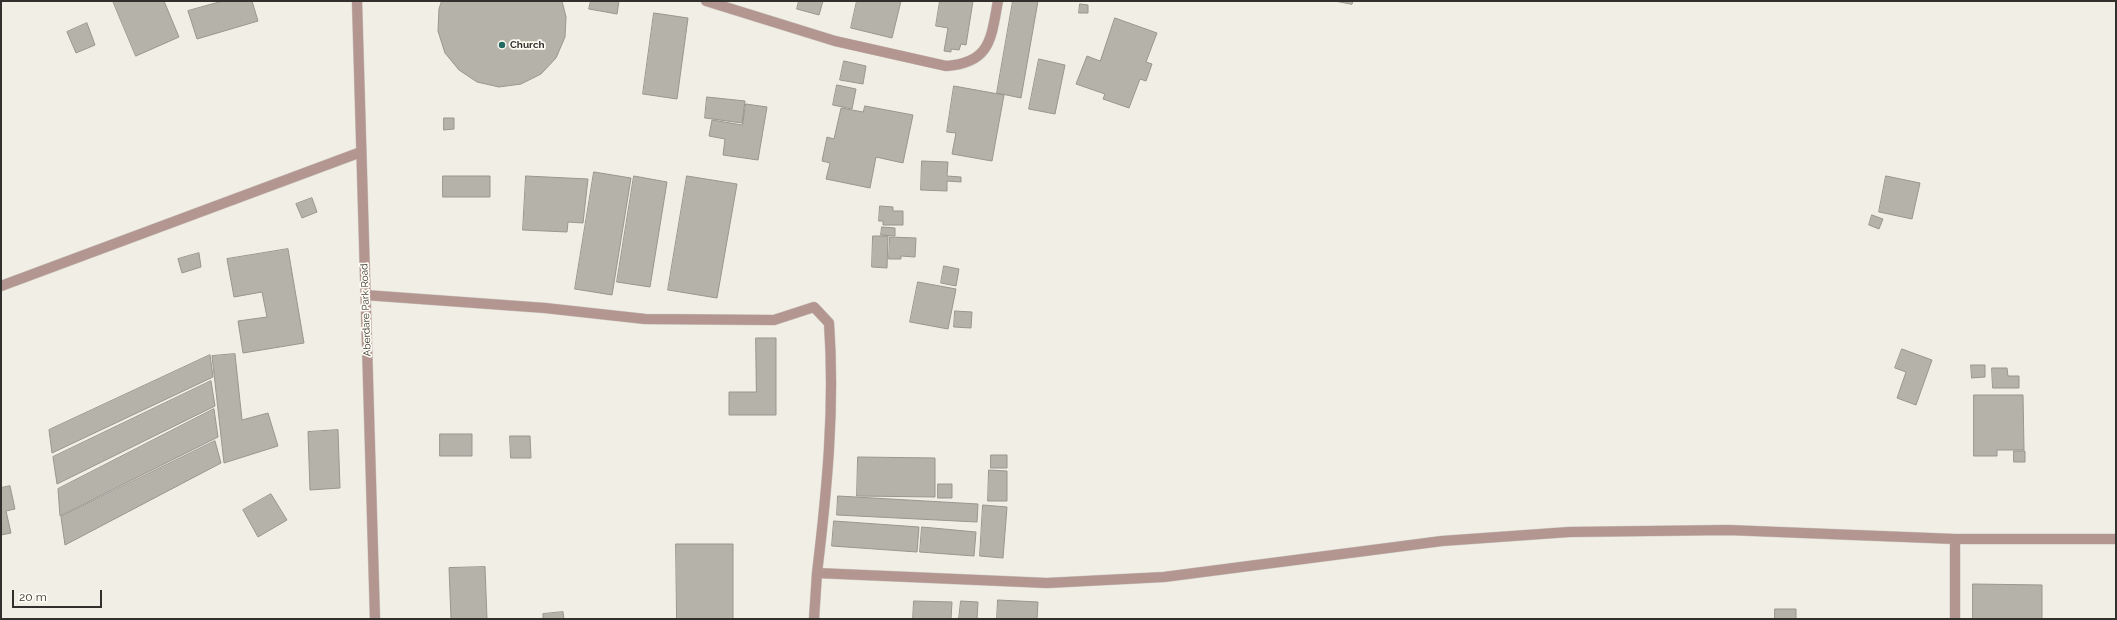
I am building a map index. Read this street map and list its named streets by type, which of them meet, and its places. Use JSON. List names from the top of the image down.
{
  "streets": {
    "street": ["Aberdare Park Road"]
  },
  "places": ["Church"],
  "scale_bar": "20 m"
}
